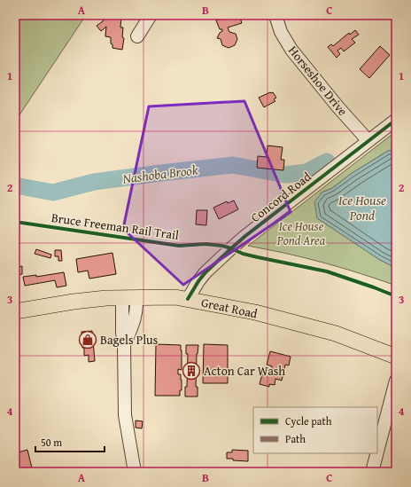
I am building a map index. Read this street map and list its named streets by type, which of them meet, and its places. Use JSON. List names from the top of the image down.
{
  "streets": {
    "main road": ["Great Road"],
    "street": ["Horseshoe Drive", "Concord Road"],
    "cycle path": ["Bruce Freeman Rail Trail"]
  },
  "crossings": [
    ["Horseshoe Drive", "Concord Road"],
    ["Concord Road", "Great Road"]
  ],
  "water": ["Nashoba Brook", "Ice House Pond"],
  "parks": ["Ice House Pond Area"],
  "places": {
    "shop": ["Bagels Plus"],
    "building": ["Acton Car Wash"]
  },
  "legend": ["Cycle path", "Path"],
  "scale_bar": "50 m",
  "grid": {
    "columns": ["A", "B", "C"],
    "rows": [
      "1",
      "2",
      "3",
      "4"
    ]
  }
}
